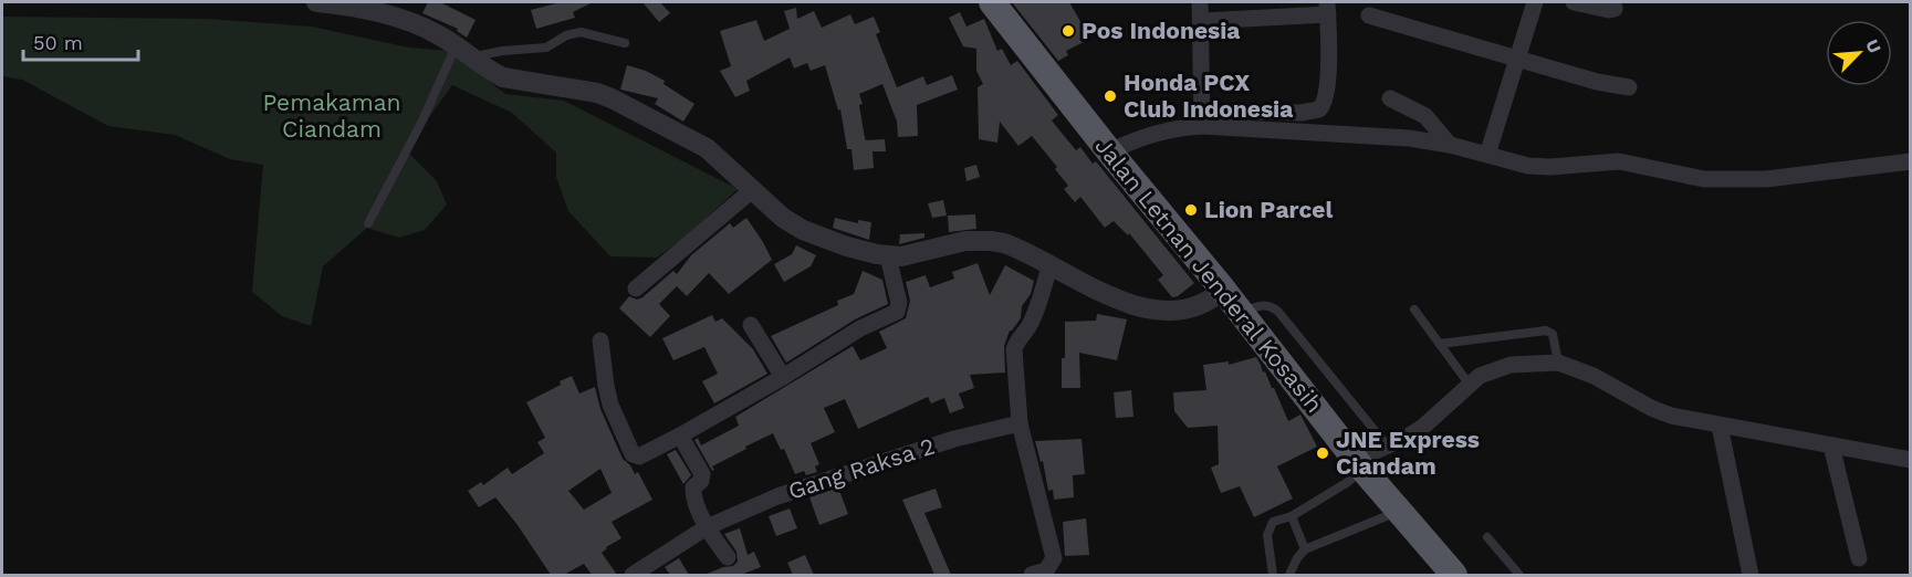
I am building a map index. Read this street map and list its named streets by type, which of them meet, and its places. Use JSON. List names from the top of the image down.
{
  "streets": {
    "highway": ["Jalan Letnan Jenderal Kosasih"],
    "street": ["Gang Raksa 2"]
  },
  "parks": ["Pemakaman Ciandam"],
  "places": [
    "Pos Indonesia",
    "Honda PCX Club Indonesia",
    "Lion Parcel",
    "JNE Express Ciandam"
  ],
  "scale_bar": "50 m",
  "north": "top right"
}
